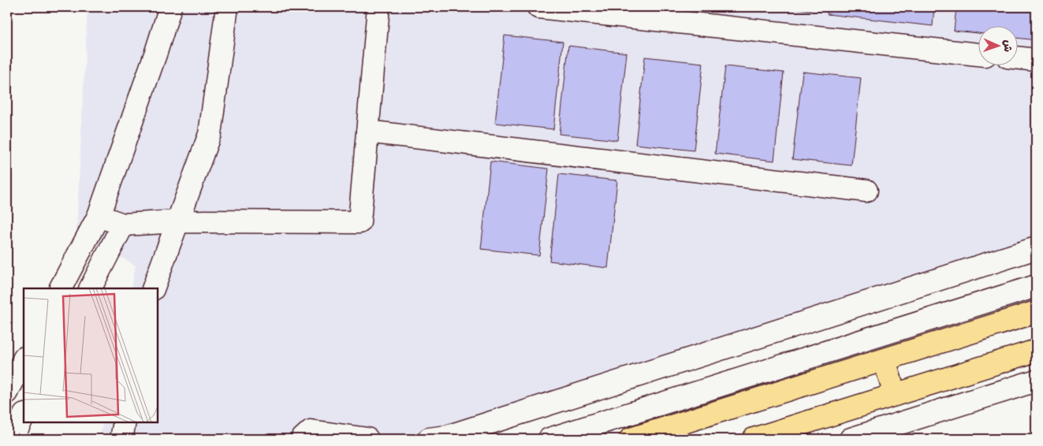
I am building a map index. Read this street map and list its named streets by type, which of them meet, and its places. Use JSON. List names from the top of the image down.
{
  "north": "right"
}
